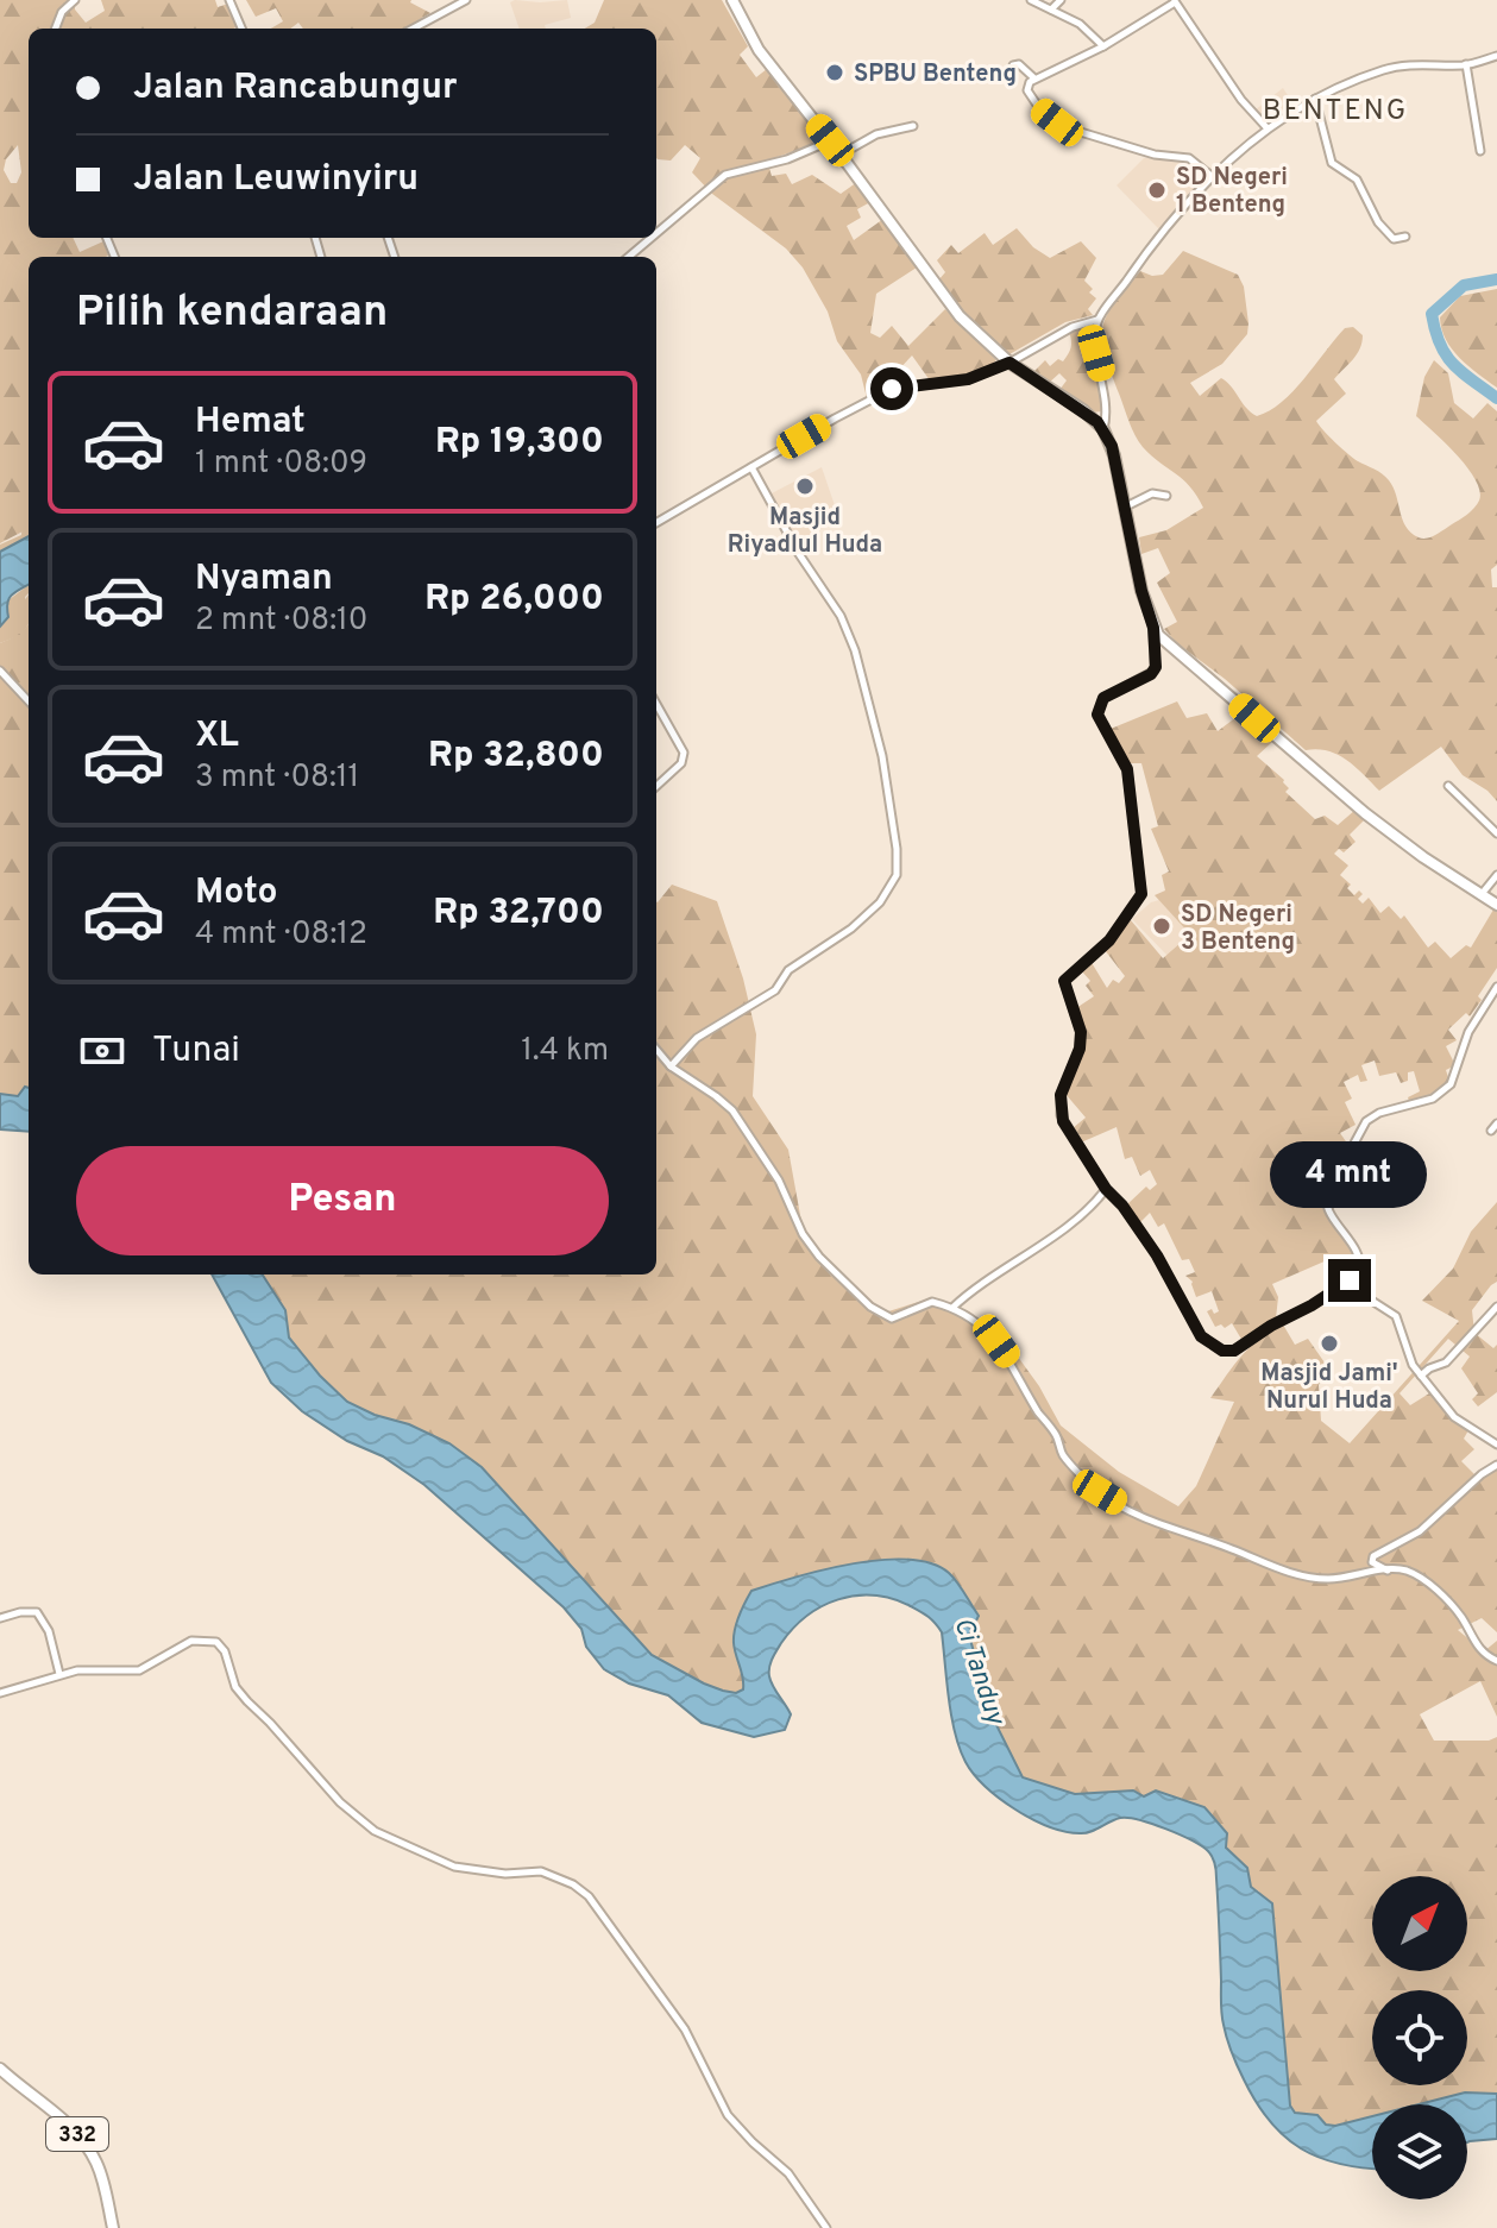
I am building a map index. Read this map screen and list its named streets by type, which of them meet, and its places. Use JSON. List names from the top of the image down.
{
  "streets": {
    "street": ["332"]
  },
  "districts": ["BENTENG"],
  "water": ["Ci Tanduy"],
  "places": [
    "SPBU Benteng",
    "SD Negeri 1 Benteng",
    "Masjid Riyadlul Huda",
    "SD Negeri 3 Benteng",
    "Masjid Jami' Nurul Huda"
  ],
  "north": "top right",
  "page": {
    "banner": ["Jalan Rancabungur", "Jalan Leuwinyiru"],
    "heading": "Pilih kendaraan",
    "list": [
      {
        "name": "Hemat",
        "note": "1 mnt · 08:09",
        "value": "Rp 19,300"
      },
      {
        "name": "Nyaman",
        "note": "2 mnt · 08:10",
        "value": "Rp 26,000"
      },
      {
        "name": "XL",
        "note": "3 mnt · 08:11",
        "value": "Rp 32,800"
      },
      {
        "name": "Moto",
        "note": "4 mnt · 08:12",
        "value": "Rp 32,700"
      }
    ],
    "pay": ["Tunai", "1.4 km"],
    "buttons": "Pesan",
    "bubble": "4 mnt"
  }
}
